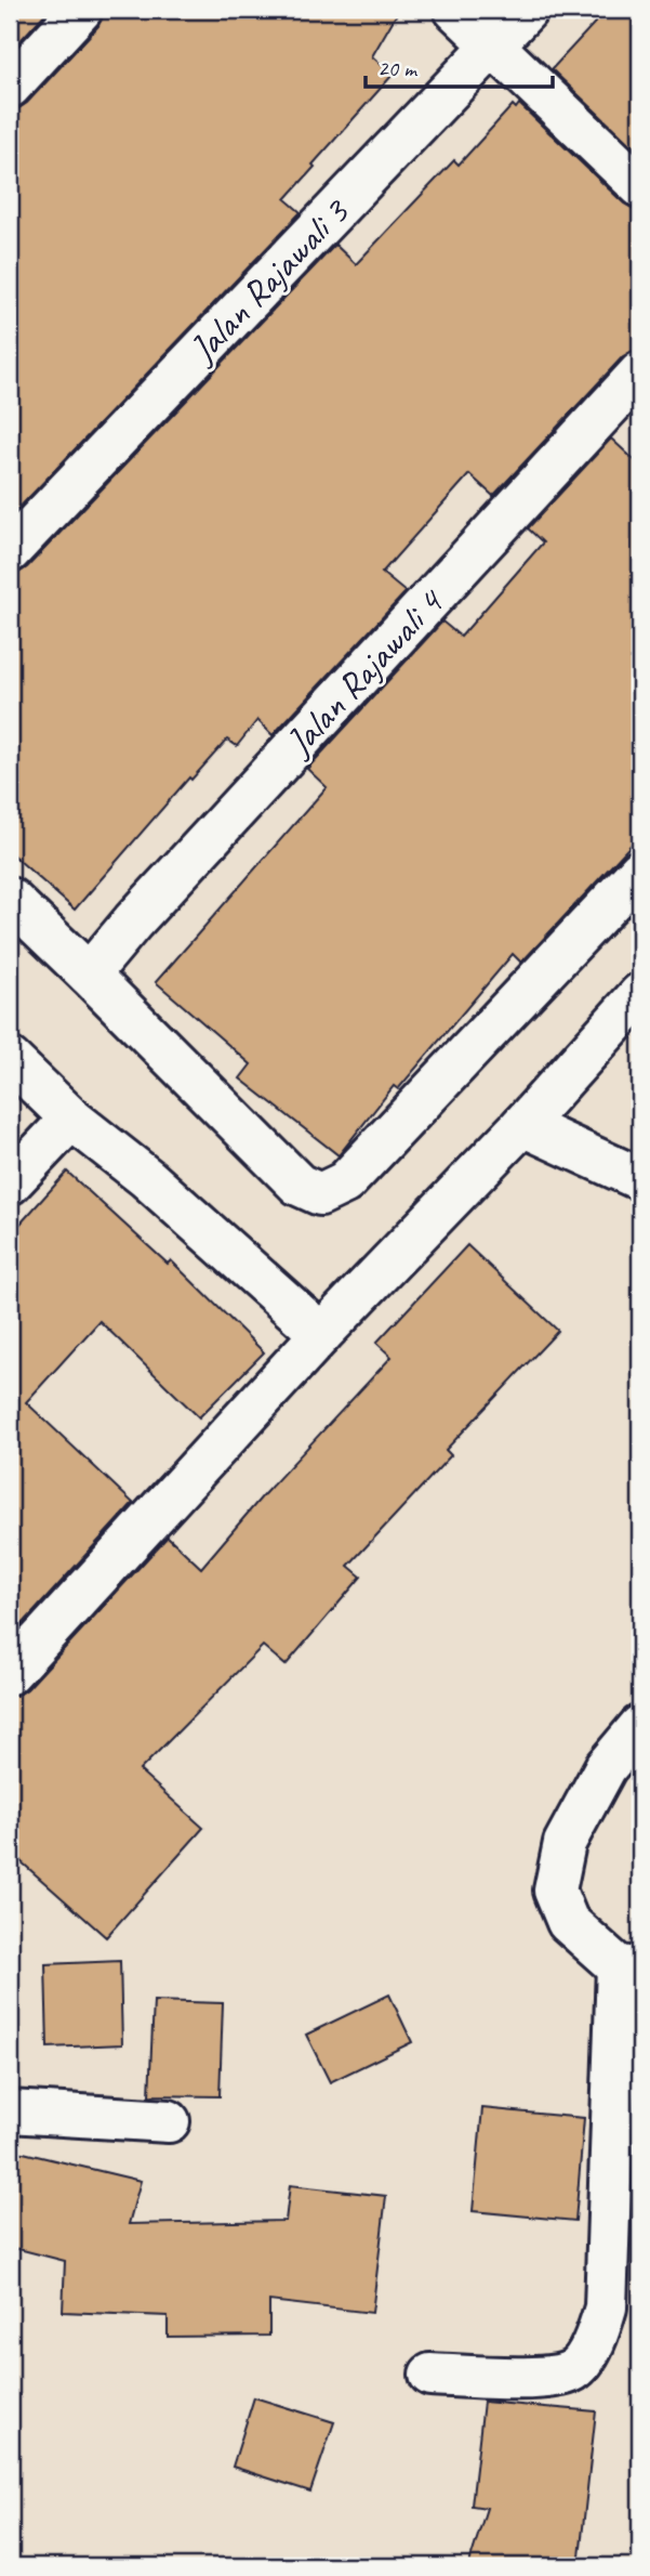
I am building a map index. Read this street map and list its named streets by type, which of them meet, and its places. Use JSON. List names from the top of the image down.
{
  "streets": {
    "street": ["Jalan Rajawali 3", "Jalan Rajawali 4"]
  },
  "scale_bar": "20 m"
}
